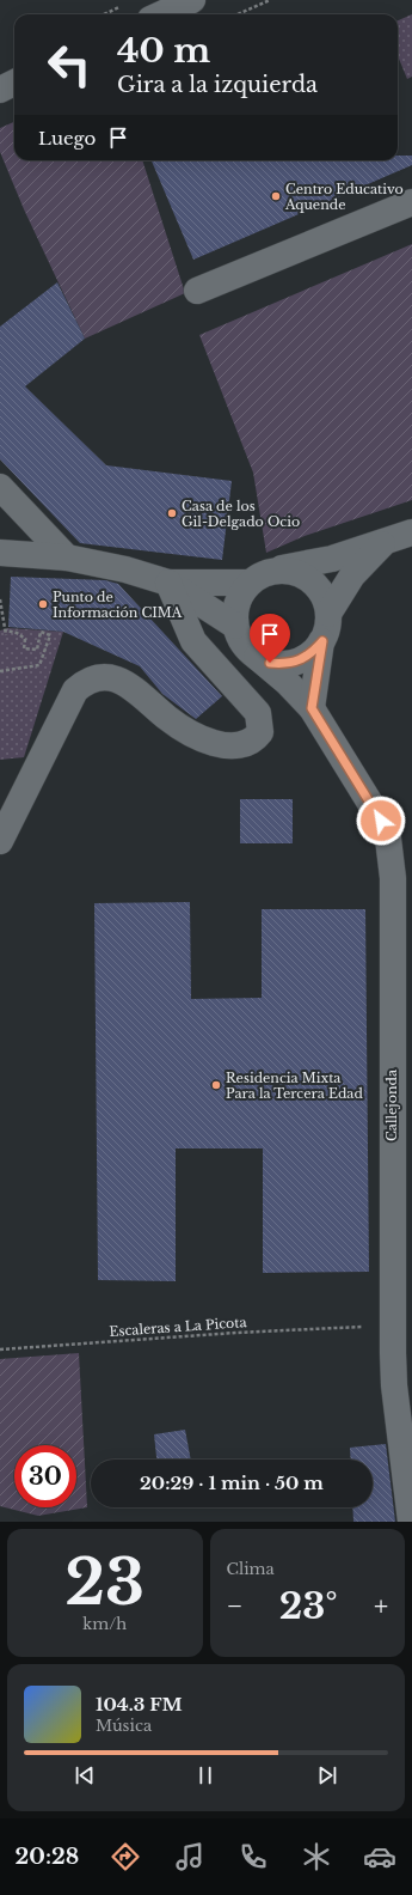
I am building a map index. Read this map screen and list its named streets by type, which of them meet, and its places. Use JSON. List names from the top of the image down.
{
  "streets": {
    "street": ["Callejonda"],
    "path": ["Escaleras a La Picota"]
  },
  "places": [
    "Centro Educativo Aquende",
    "Casa de los Gil-Delgado Ocio",
    "Punto de Información CIMA",
    "Residencia Mixta Para la Tercera Edad"
  ],
  "page": {
    "turn": ["40 m", "Gira a la izquierda"],
    "then": "Luego",
    "limit": "30",
    "trip": "20:29 · 1 min · 50 m",
    "tile": [
      ["23", "km/h"],
      "Clima"
    ],
    "heat": ["−", "23°", "+"],
    "song": ["104.3 FM", "Música"],
    "tabs": "20:28"
  }
}
